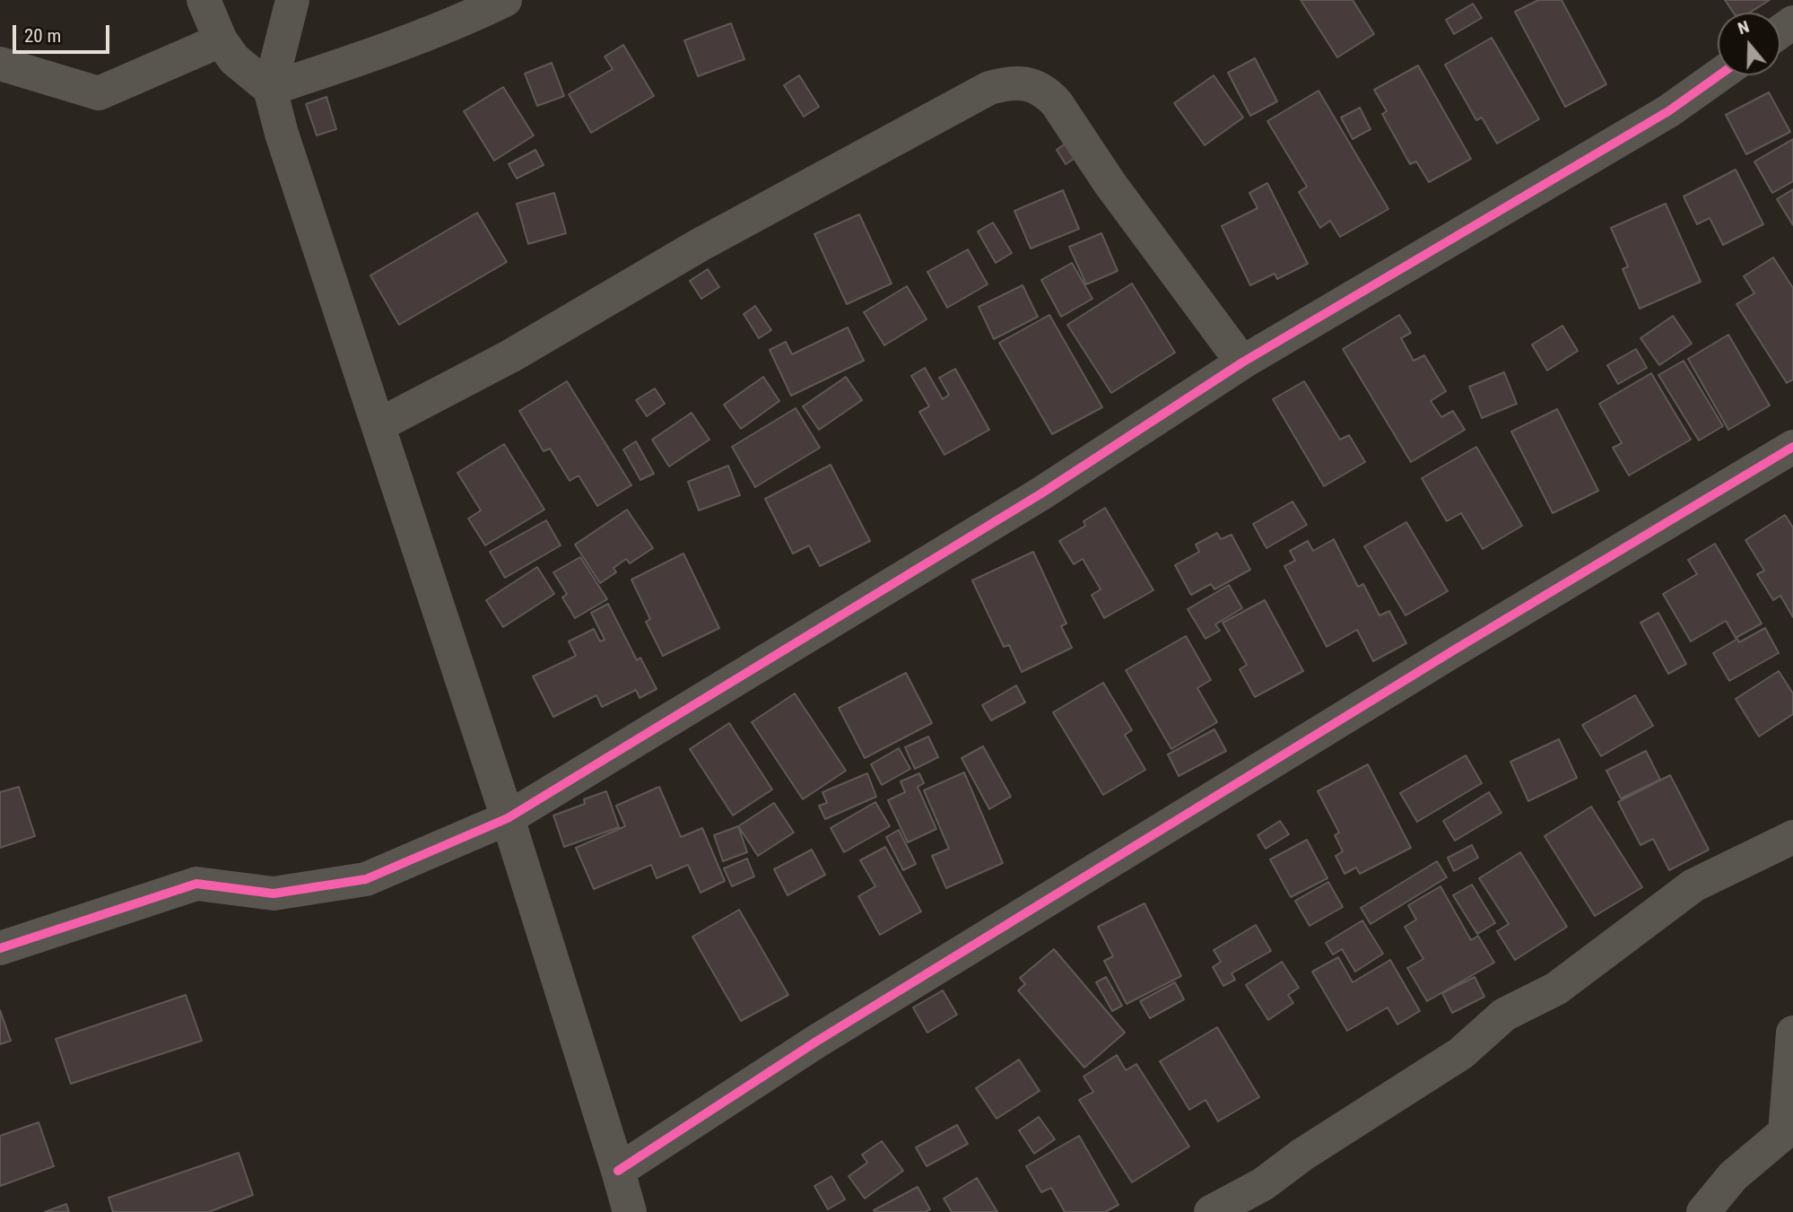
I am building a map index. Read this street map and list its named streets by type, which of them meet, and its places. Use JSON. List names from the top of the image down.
{
  "scale_bar": "20 m",
  "north": "top"
}
